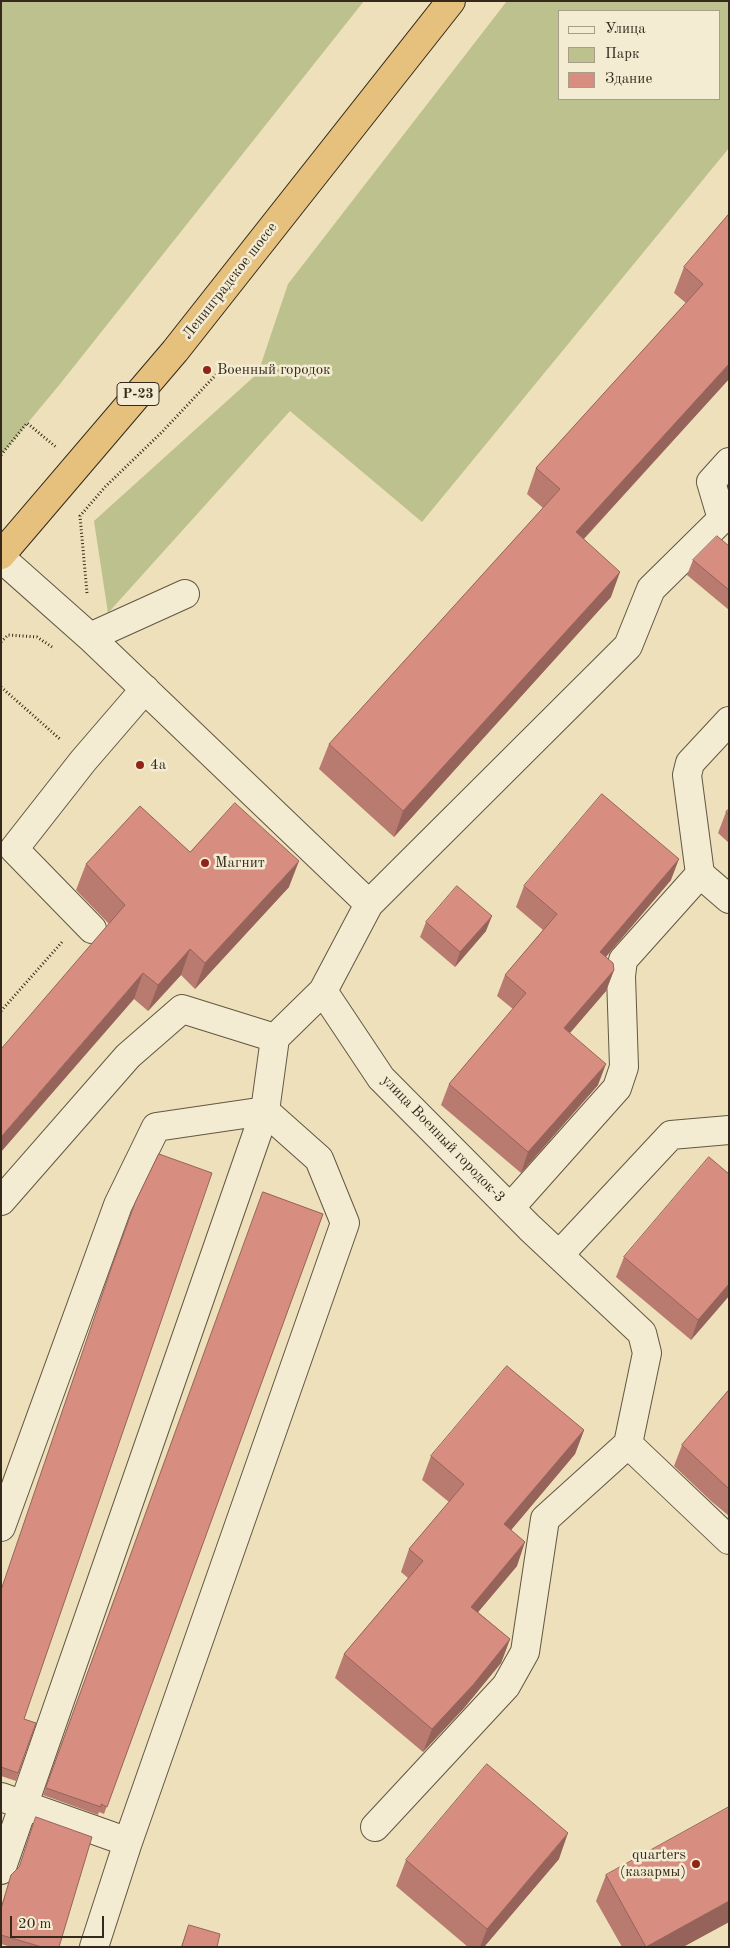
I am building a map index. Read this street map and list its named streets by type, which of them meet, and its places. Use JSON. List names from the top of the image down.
{
  "streets": {
    "highway": ["Ленинградское шоссе", "Р-23"],
    "street": ["улица Военный городок-3"]
  },
  "places": [
    "Военный городок",
    "4а",
    "Магнит",
    "quarters (казармы)"
  ],
  "legend": ["Улица", "Парк", "Здание"],
  "scale_bar": "20 m"
}
